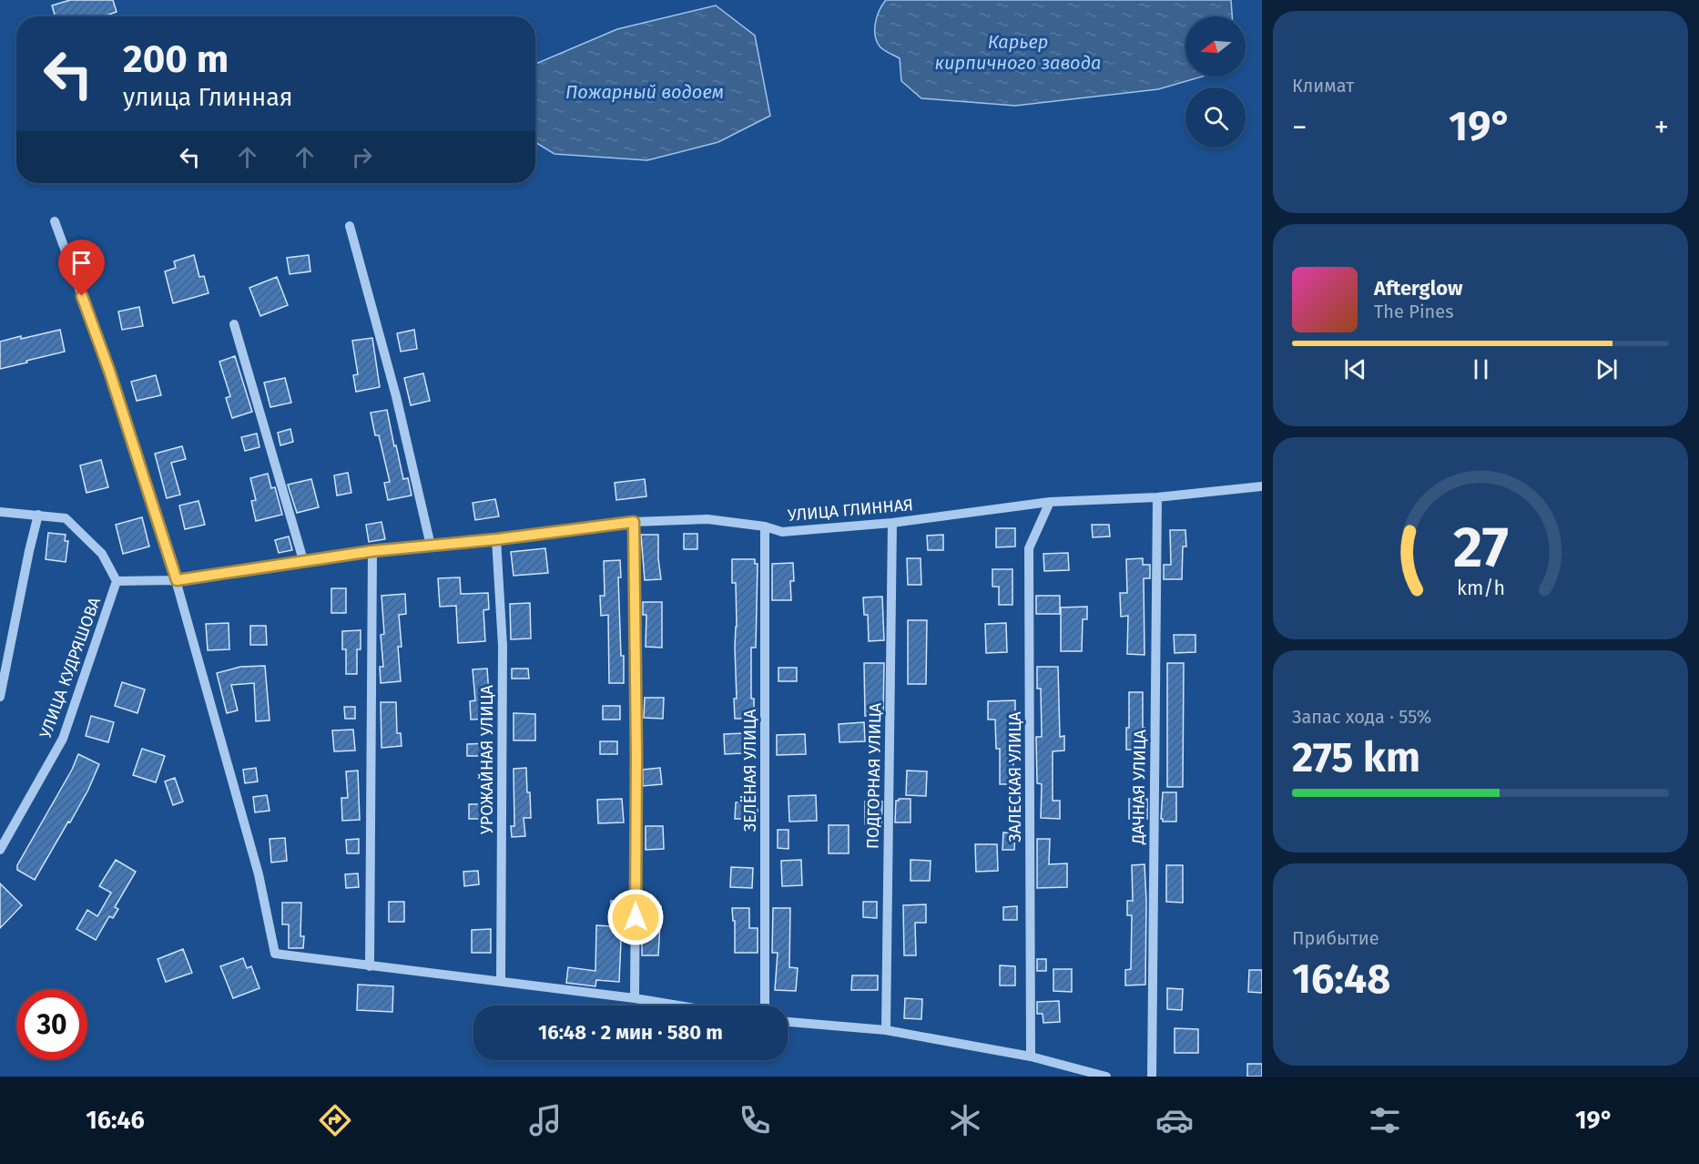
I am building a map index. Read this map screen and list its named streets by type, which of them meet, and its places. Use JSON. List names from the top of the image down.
{
  "streets": {
    "street": [
      "УЛИЦА ГЛИННАЯ",
      "УЛИЦА КУДРЯШОВА",
      "УРОЖАЙНАЯ УЛИЦА",
      "ЗЕЛЁНАЯ УЛИЦА",
      "ПОДГОРНАЯ УЛИЦА",
      "ЗАЛЕСКАЯ УЛИЦА",
      "ДАЧНАЯ УЛИЦА"
    ]
  },
  "crossings": [
    ["УЛИЦА ГЛИННАЯ", "УЛИЦА КУДРЯШОВА"],
    ["УЛИЦА ГЛИННАЯ", "УРОЖАЙНАЯ УЛИЦА"],
    ["УЛИЦА ГЛИННАЯ", "ЗЕЛЁНАЯ УЛИЦА"],
    ["УЛИЦА ГЛИННАЯ", "ПОДГОРНАЯ УЛИЦА"],
    ["УЛИЦА ГЛИННАЯ", "ЗАЛЕСКАЯ УЛИЦА"],
    ["УЛИЦА ГЛИННАЯ", "ДАЧНАЯ УЛИЦА"]
  ],
  "water": ["Карьер кирпичного завода", "Пожарный водоем"],
  "north": "left",
  "page": {
    "tile": [
      "Климат",
      ["Запас хода · 55%", "275 km"],
      ["Прибытие", "16:48"]
    ],
    "turn": ["200 m", "улица Глинная"],
    "heat": ["−", "19°", "+"],
    "song": ["Afterglow", "The Pines"],
    "limit": "30",
    "trip": "16:48 · 2 мин · 580 m",
    "tabs": ["16:46", "19°"],
    "gauge": ["27", "km/h"]
  }
}
